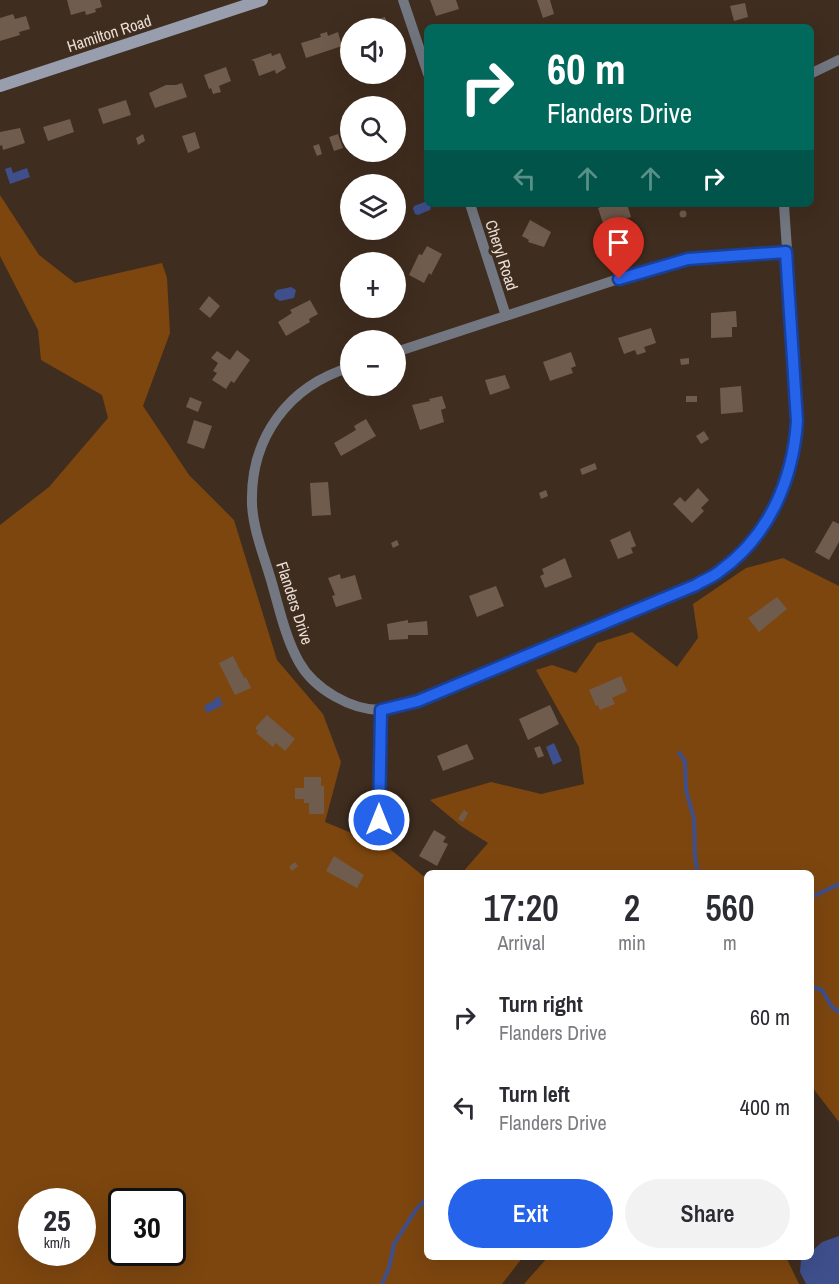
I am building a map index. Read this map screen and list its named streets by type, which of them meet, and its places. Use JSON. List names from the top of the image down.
{
  "streets": {
    "street": ["Hamilton Road", "Cheryl Road", "Flanders Drive"]
  },
  "page": {
    "map_buttons": ["+", "−"],
    "turn": ["60 m", "Flanders Drive"],
    "eta": [
      "17:20",
      "Arrival",
      "2",
      "min",
      "560",
      "m"
    ],
    "list": [
      {
        "name": "Turn right",
        "note": "Flanders Drive",
        "value": "60 m"
      },
      {
        "name": "Turn left",
        "note": "Flanders Drive",
        "value": "400 m"
      }
    ],
    "buttons": ["Exit", "Share"],
    "speed": "25 km/h",
    "limit": "30"
  }
}
